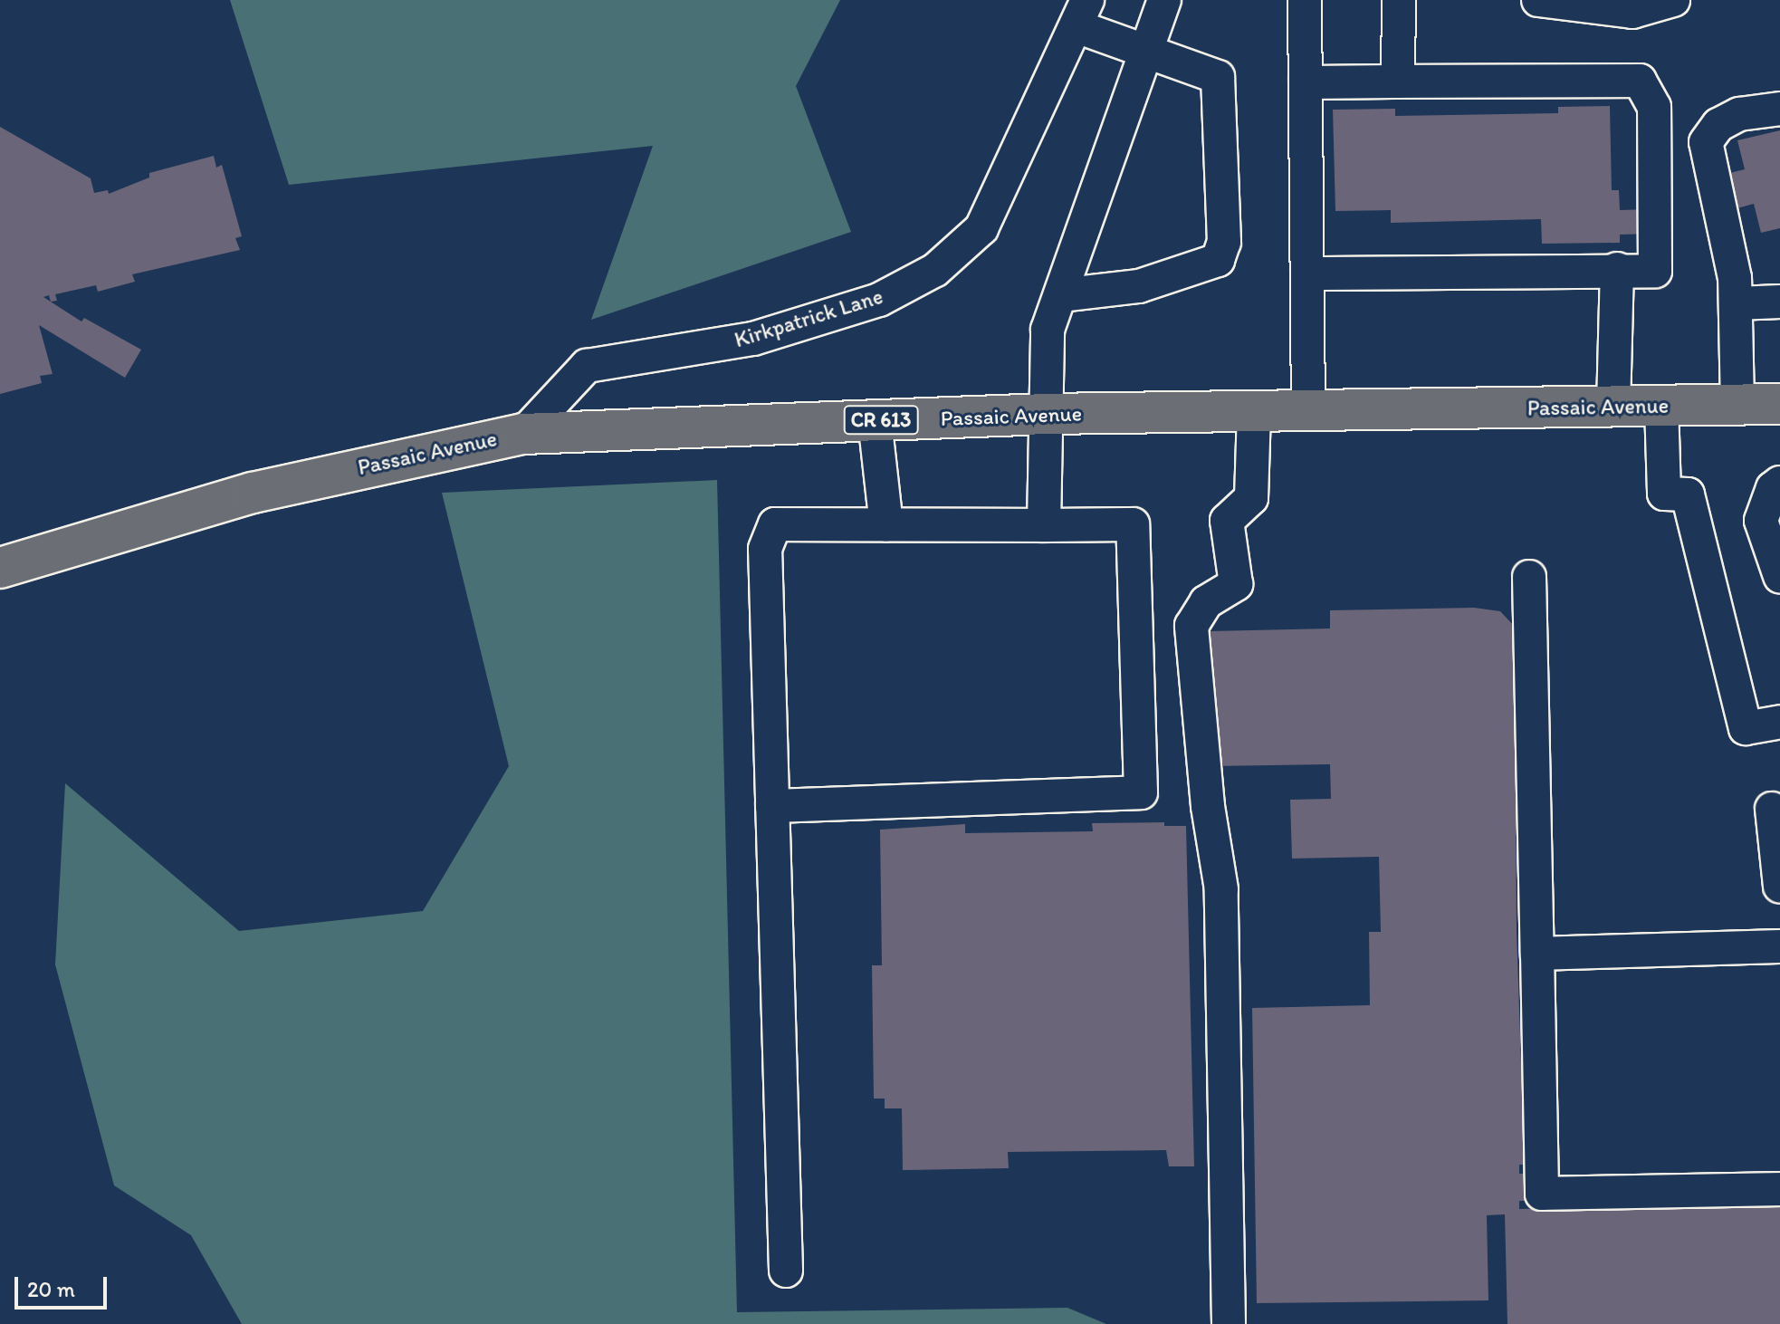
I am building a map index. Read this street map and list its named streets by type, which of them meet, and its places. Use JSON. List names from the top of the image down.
{
  "streets": {
    "main road": ["Passaic Avenue", "CR 613"],
    "street": ["Kirkpatrick Lane"]
  },
  "crossings": [
    ["Kirkpatrick Lane", "Passaic Avenue"]
  ],
  "scale_bar": "20 m"
}
